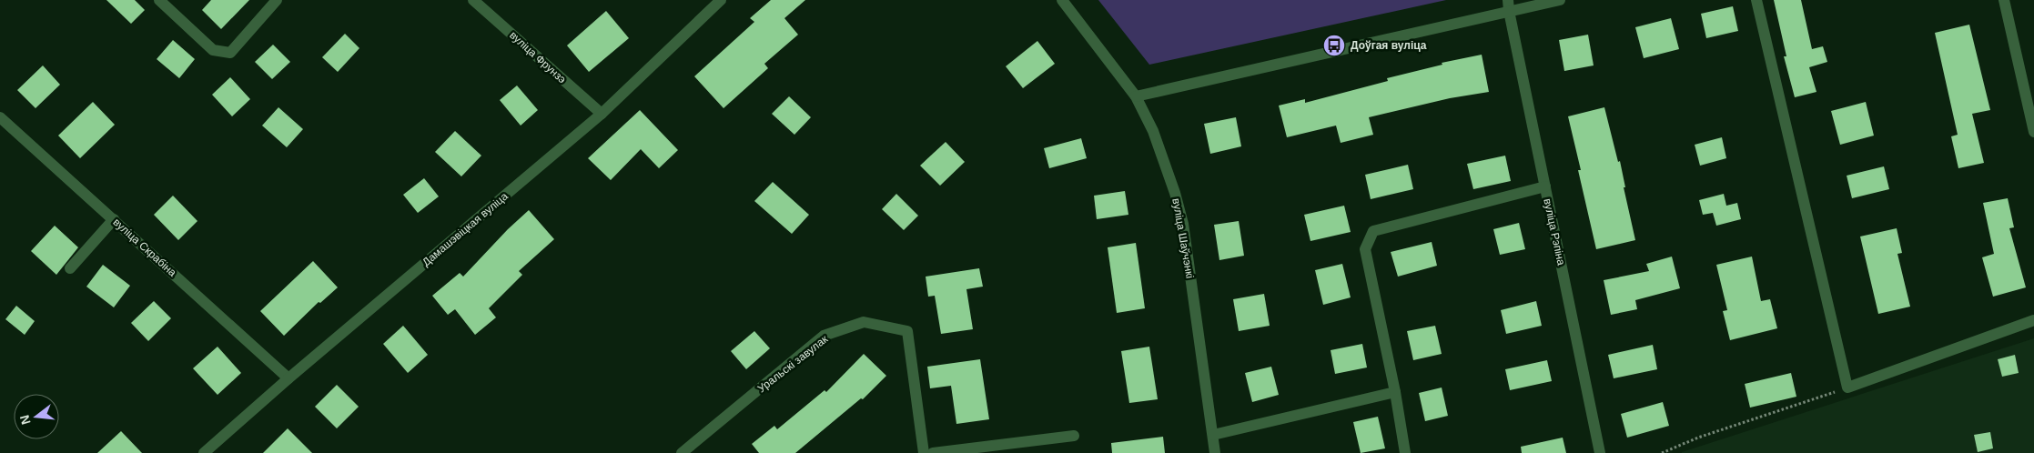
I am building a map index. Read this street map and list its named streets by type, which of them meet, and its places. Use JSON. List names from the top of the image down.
{
  "streets": {
    "street": [
      "вуліца Фрунзэ",
      "Дамашэвіцкая вуліца",
      "вуліца Рэпіна",
      "вуліца Шаўчэнкі",
      "вуліца Скрабіна",
      "Уральскі завулак"
    ]
  },
  "crossings": [
    ["вуліца Фрунзэ", "Дамашэвіцкая вуліца"],
    ["Дамашэвіцкая вуліца", "вуліца Скрабіна"]
  ],
  "places": {
    "bus stop": ["Доўгая вуліца"]
  },
  "north": "left"
}
